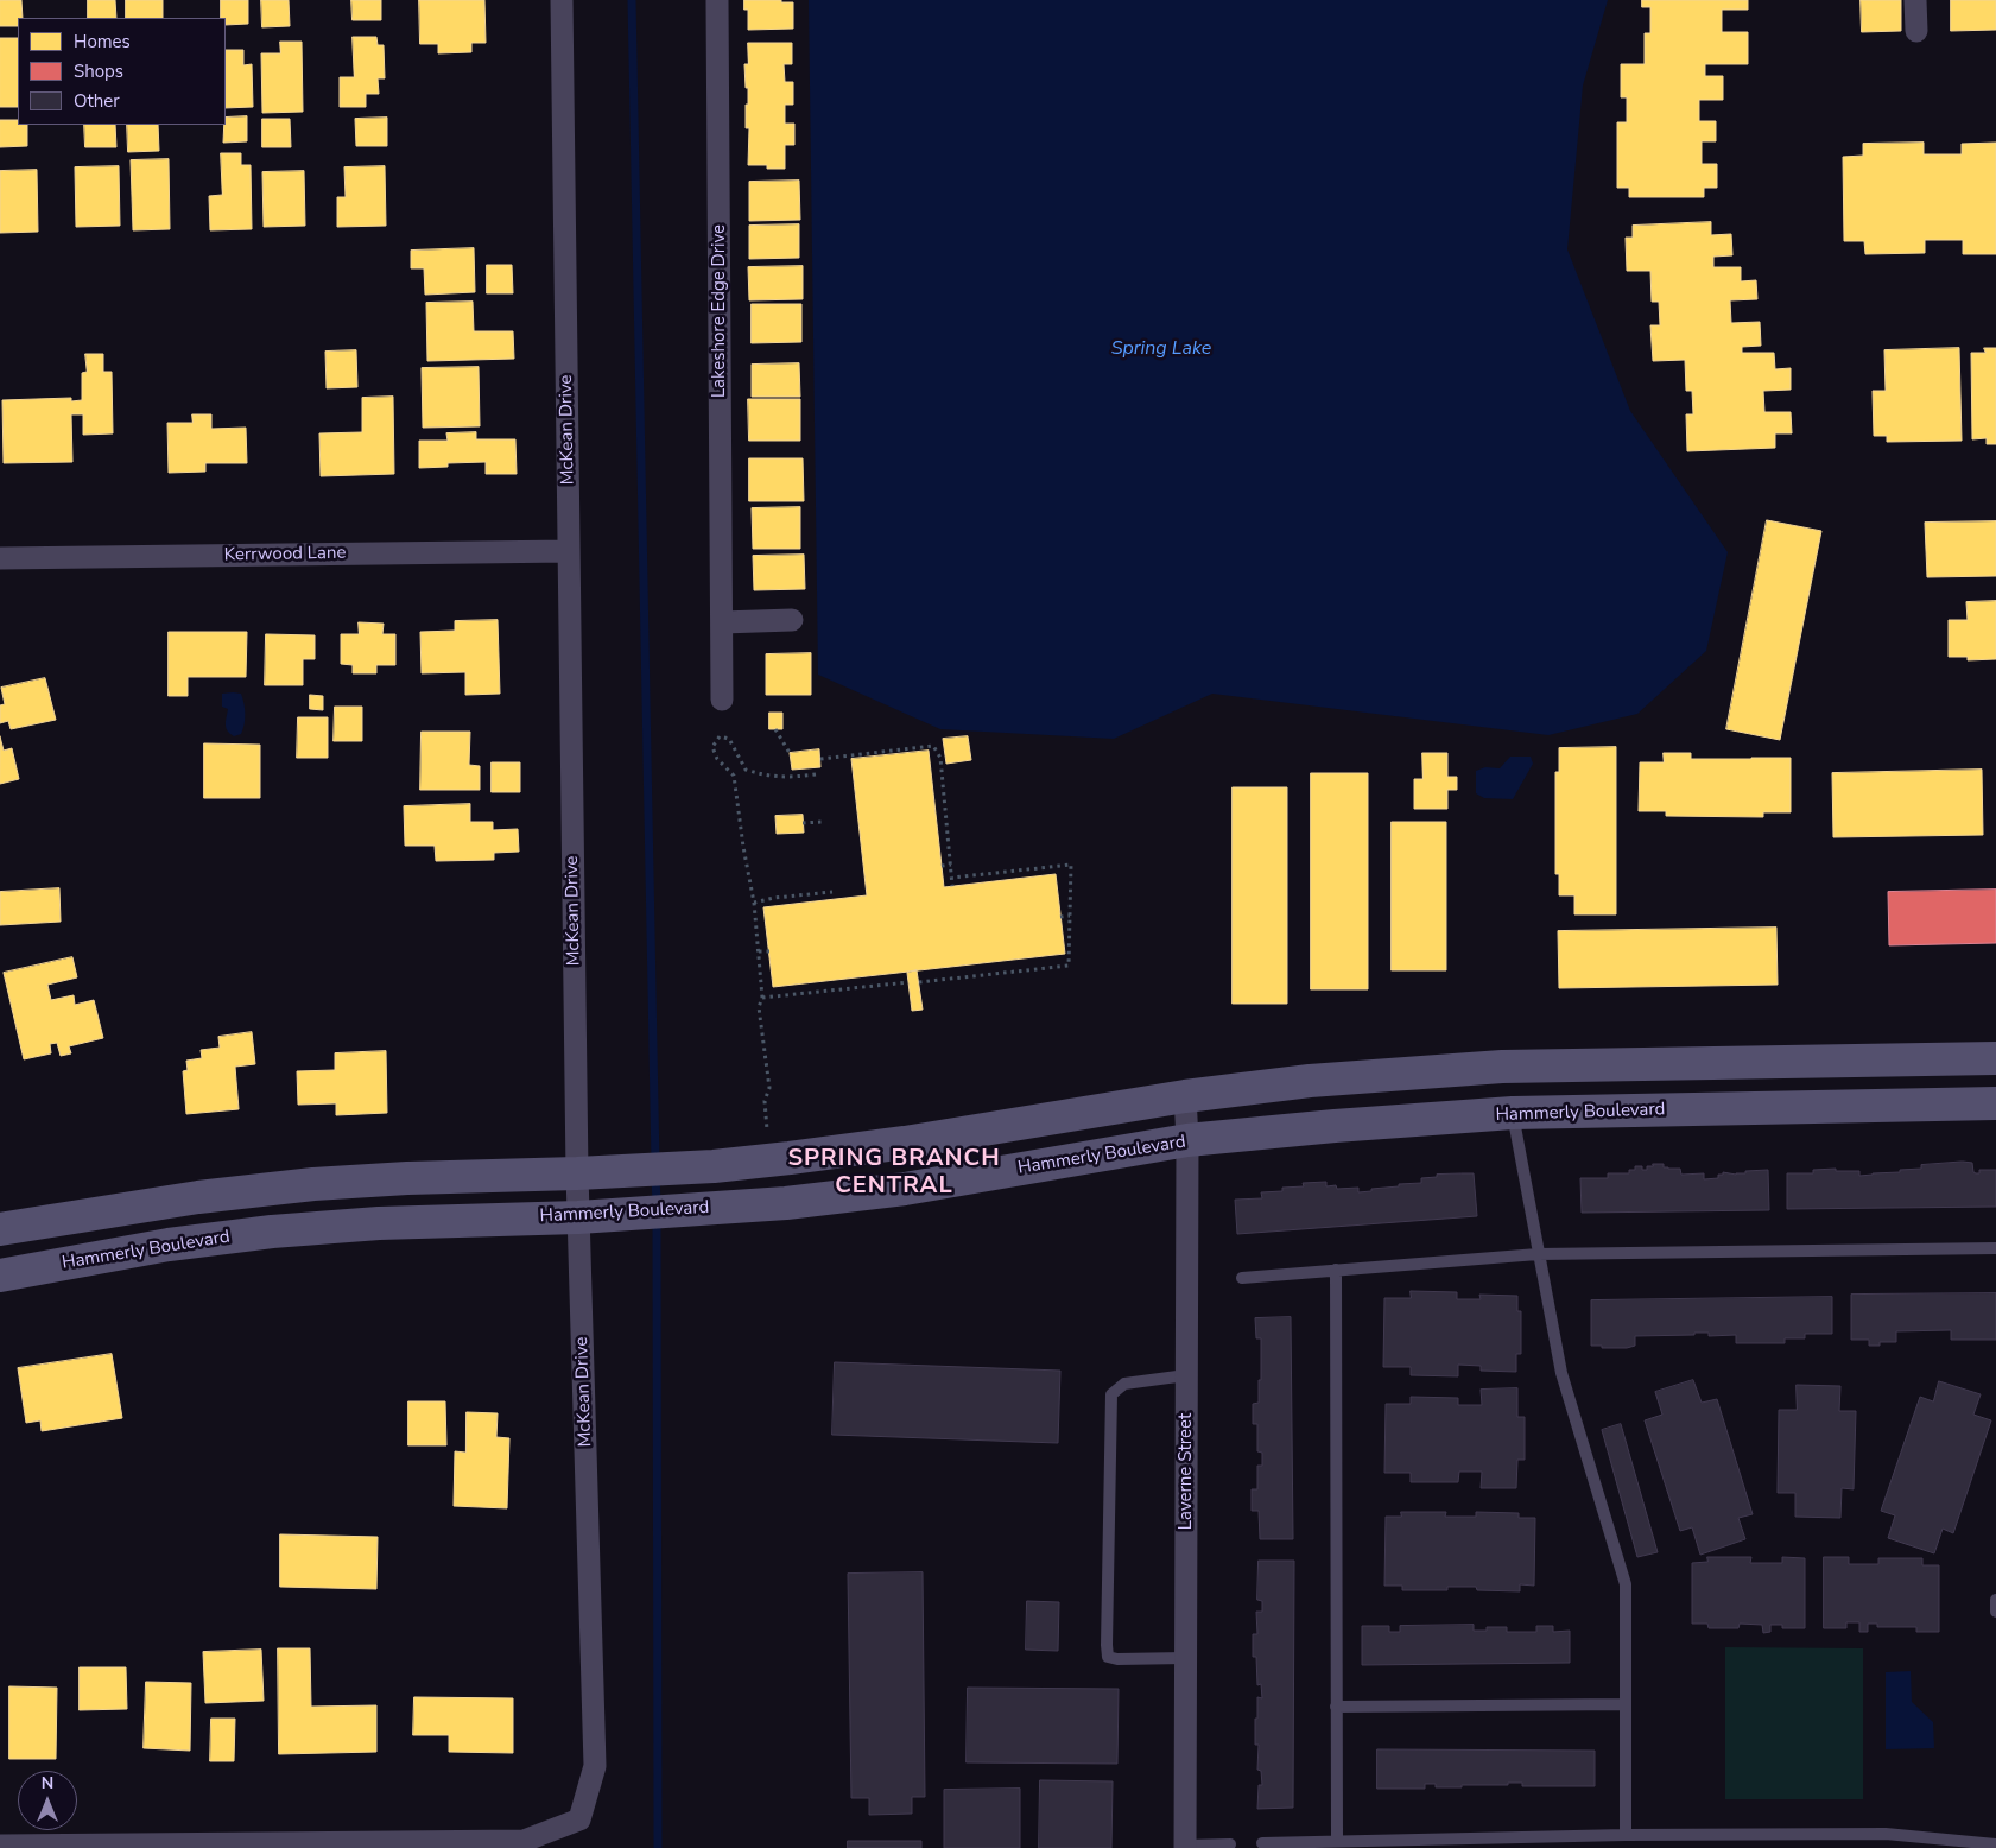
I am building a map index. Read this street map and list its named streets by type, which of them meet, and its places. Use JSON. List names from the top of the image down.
{
  "streets": {
    "main road": ["Hammerly Boulevard"],
    "street": [
      "Lakeshore Edge Drive",
      "McKean Drive",
      "Kerrwood Lane",
      "Laverne Street"
    ]
  },
  "crossings": [
    ["McKean Drive", "Kerrwood Lane"],
    ["McKean Drive", "Hammerly Boulevard"],
    ["Hammerly Boulevard", "Laverne Street"]
  ],
  "districts": ["SPRING BRANCH CENTRAL"],
  "water": ["Spring Lake"],
  "legend": ["Homes", "Shops", "Other"],
  "north": "top"
}
